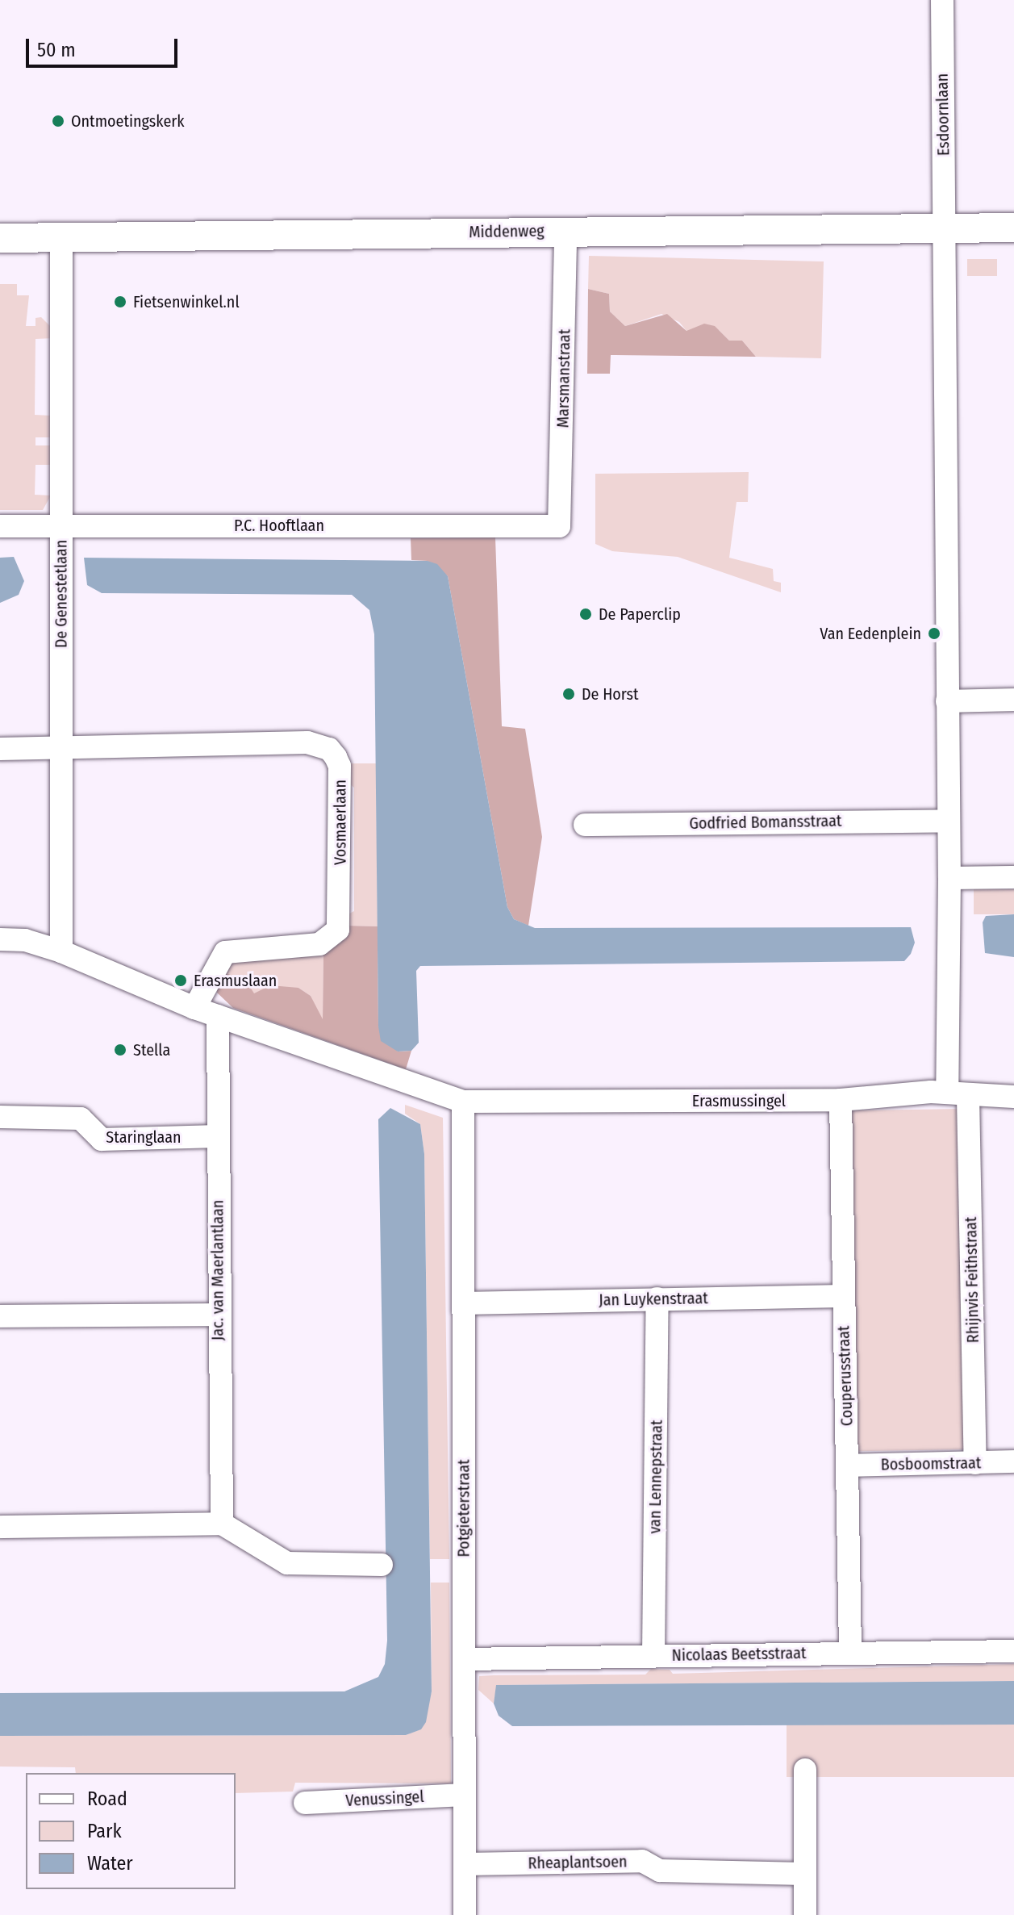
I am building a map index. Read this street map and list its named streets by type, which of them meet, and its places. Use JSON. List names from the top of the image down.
{
  "streets": {
    "street": [
      "Esdoornlaan",
      "Middenweg",
      "Marsmanstraat",
      "P.C. Hooftlaan",
      "De Genestetlaan",
      "Vosmaerlaan",
      "Godfried Bomansstraat",
      "Erasmussingel",
      "Staringlaan",
      "Jac. van Maerlantlaan",
      "Rhijnvis Feithstraat",
      "Jan Luykenstraat",
      "Couperusstraat",
      "Bosboomstraat",
      "van Lennepstraat",
      "Potgieterstraat",
      "Nicolaas Beetsstraat",
      "Venussingel",
      "Rheaplantsoen"
    ]
  },
  "crossings": [
    ["Esdoornlaan", "Middenweg"],
    ["Middenweg", "Marsmanstraat"],
    ["Middenweg", "De Genestetlaan"],
    ["Marsmanstraat", "P.C. Hooftlaan"],
    ["P.C. Hooftlaan", "De Genestetlaan"],
    ["De Genestetlaan", "Vosmaerlaan"],
    ["Erasmussingel", "Rhijnvis Feithstraat"],
    ["Erasmussingel", "Couperusstraat"],
    ["Erasmussingel", "Potgieterstraat"],
    ["Staringlaan", "Jac. van Maerlantlaan"],
    ["Rhijnvis Feithstraat", "Bosboomstraat"],
    ["Jan Luykenstraat", "Couperusstraat"],
    ["Jan Luykenstraat", "van Lennepstraat"],
    ["Jan Luykenstraat", "Potgieterstraat"],
    ["Couperusstraat", "Bosboomstraat"],
    ["Couperusstraat", "Nicolaas Beetsstraat"],
    ["van Lennepstraat", "Nicolaas Beetsstraat"],
    ["Potgieterstraat", "Nicolaas Beetsstraat"],
    ["Potgieterstraat", "Venussingel"],
    ["Potgieterstraat", "Rheaplantsoen"]
  ],
  "places": [
    "Ontmoetingskerk",
    "Fietsenwinkel.nl",
    "De Paperclip",
    "Van Eedenplein",
    "De Horst",
    "Erasmuslaan",
    "Stella"
  ],
  "legend": ["Road", "Park", "Water"],
  "scale_bar": "50 m"
}
